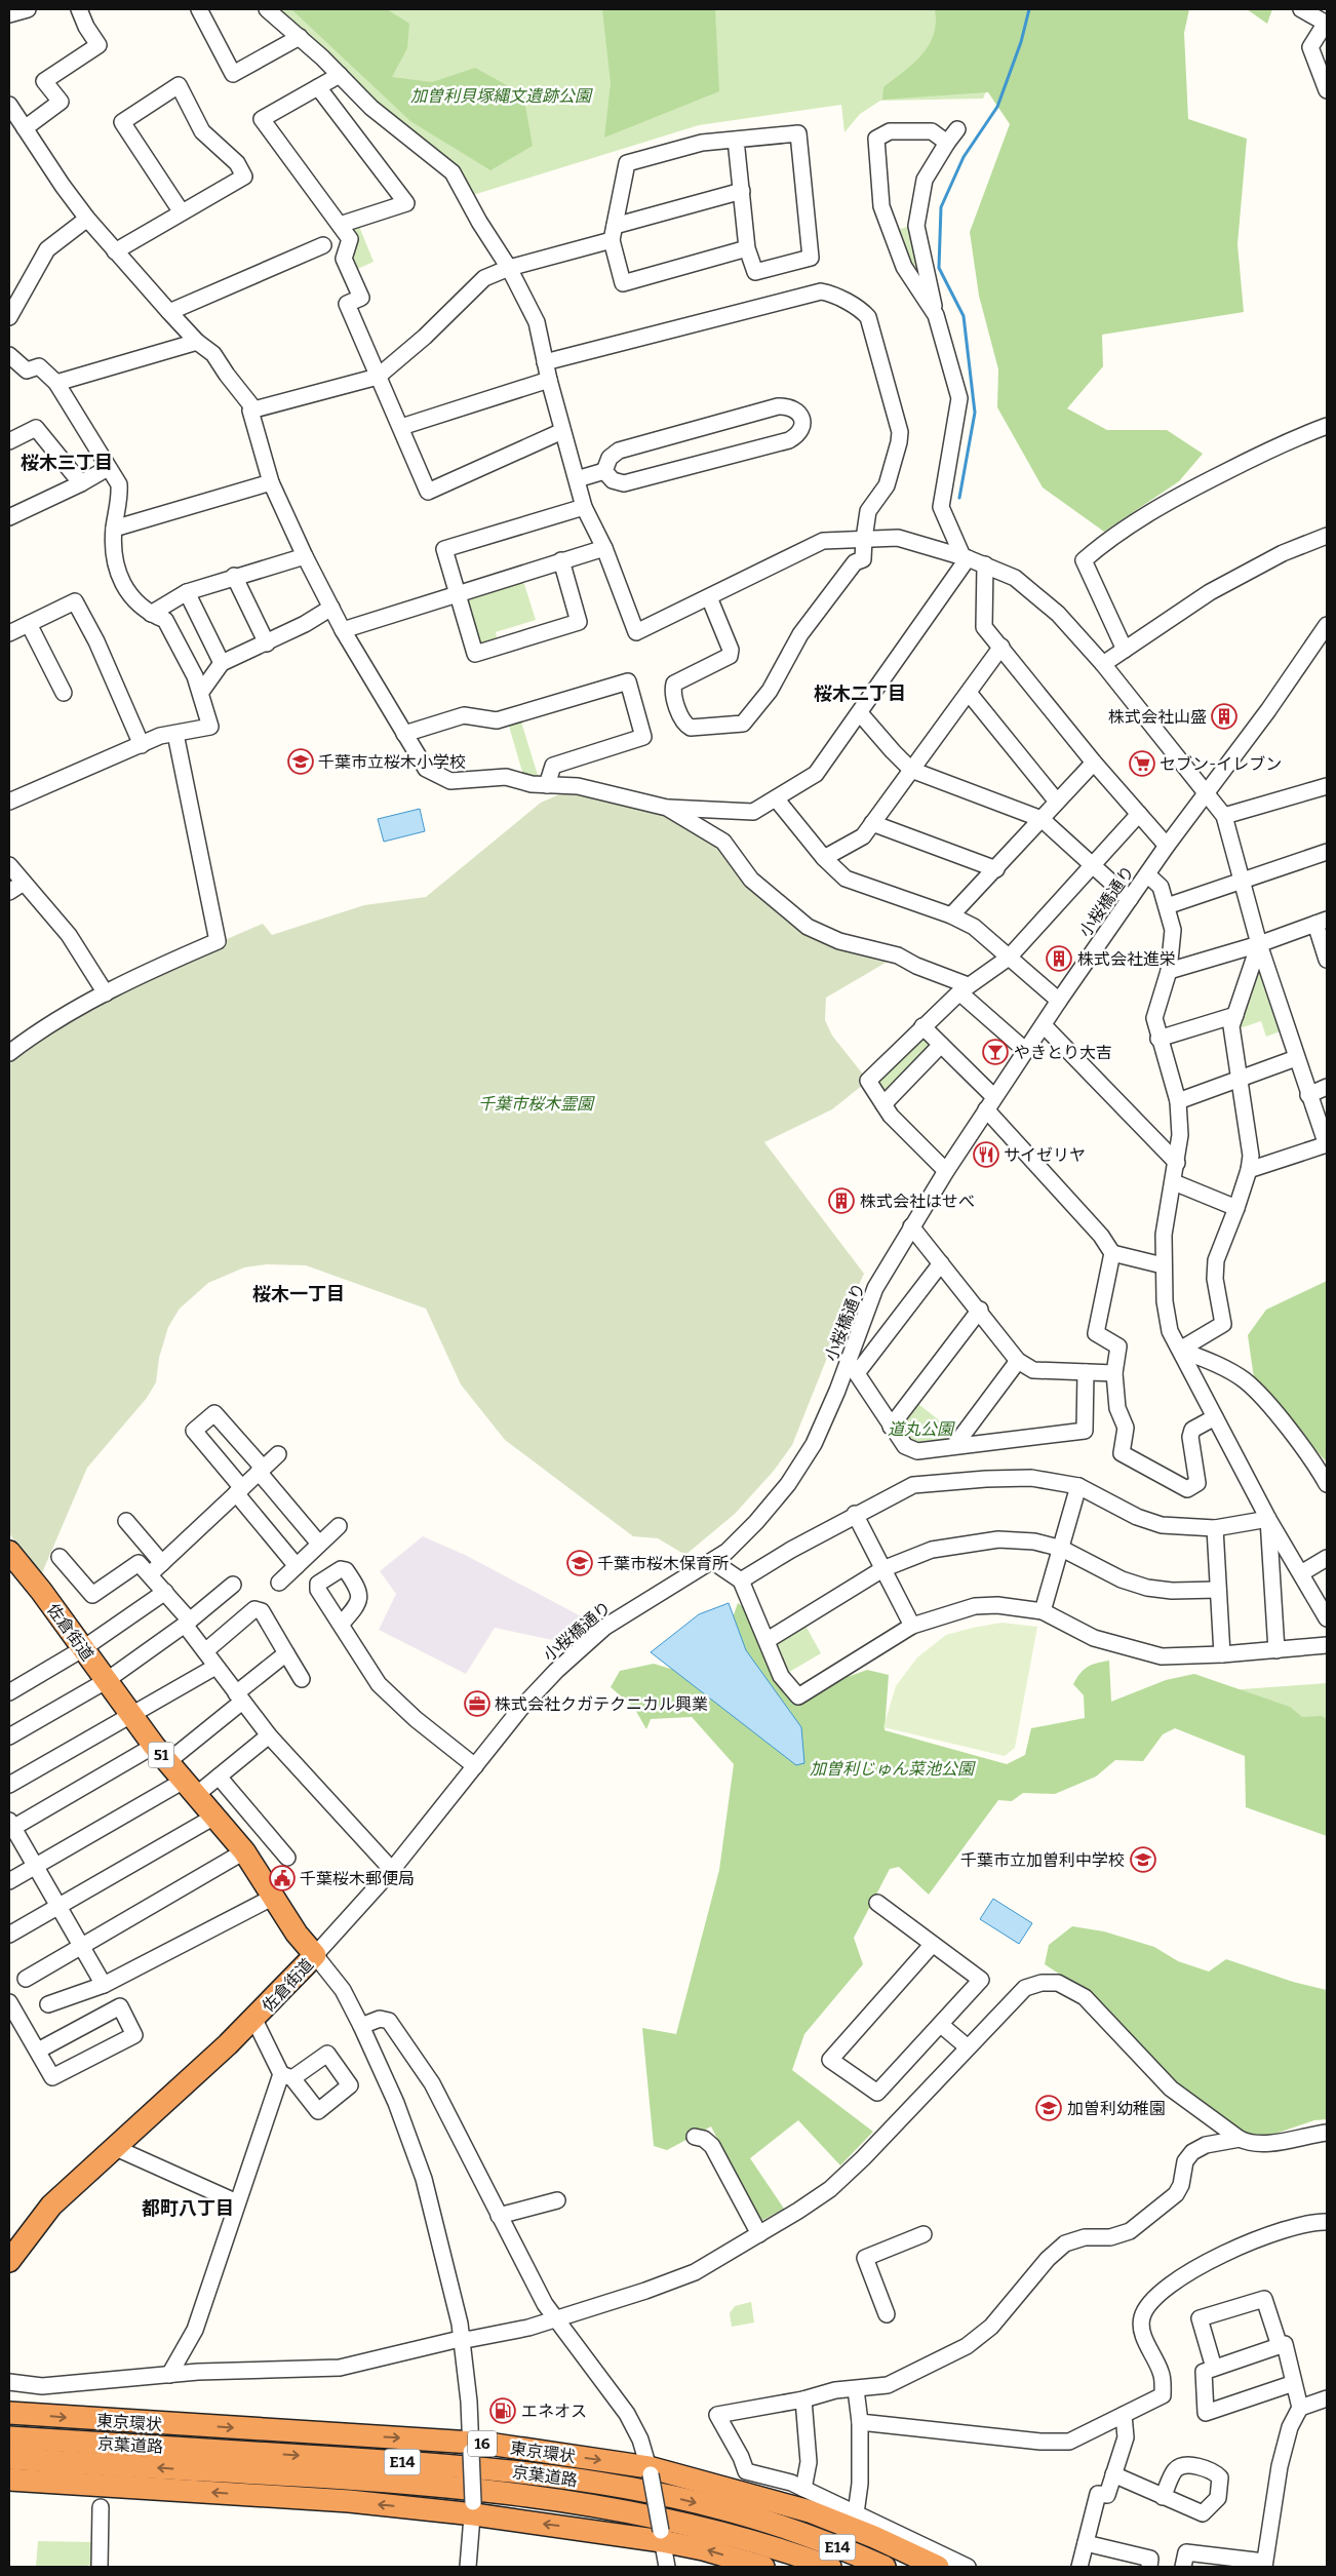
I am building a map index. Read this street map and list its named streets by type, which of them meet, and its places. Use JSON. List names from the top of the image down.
{
  "streets": {
    "highway": [
      "佐倉街道",
      "51",
      "東京環状",
      "16",
      "京葉道路",
      "E14"
    ],
    "street": ["小桜橋通り"]
  },
  "crossings": [
    ["小桜橋通り", "佐倉街道"]
  ],
  "districts": [
    "桜木三丁目",
    "桜木二丁目",
    "桜木一丁目",
    "都町八丁目"
  ],
  "parks": [
    "加曽利貝塚縄文遺跡公園",
    "千葉市桜木霊園",
    "道丸公園",
    "加曽利じゅん菜池公園"
  ],
  "places": {
    "building": ["株式会社山盛", "株式会社進栄", "株式会社はせべ"],
    "school or university": [
      "千葉市立桜木小学校",
      "千葉市桜木保育所",
      "千葉市立加曽利中学校",
      "加曽利幼稚園"
    ],
    "supermarket": ["セブン-イレブン"],
    "bar": ["やきとり大吉"],
    "restaurant": ["サイゼリヤ"],
    "office": ["株式会社クガテクニカル興業"],
    "public building": ["千葉桜木郵便局"],
    "fuel station": ["エネオス"]
  }
}
